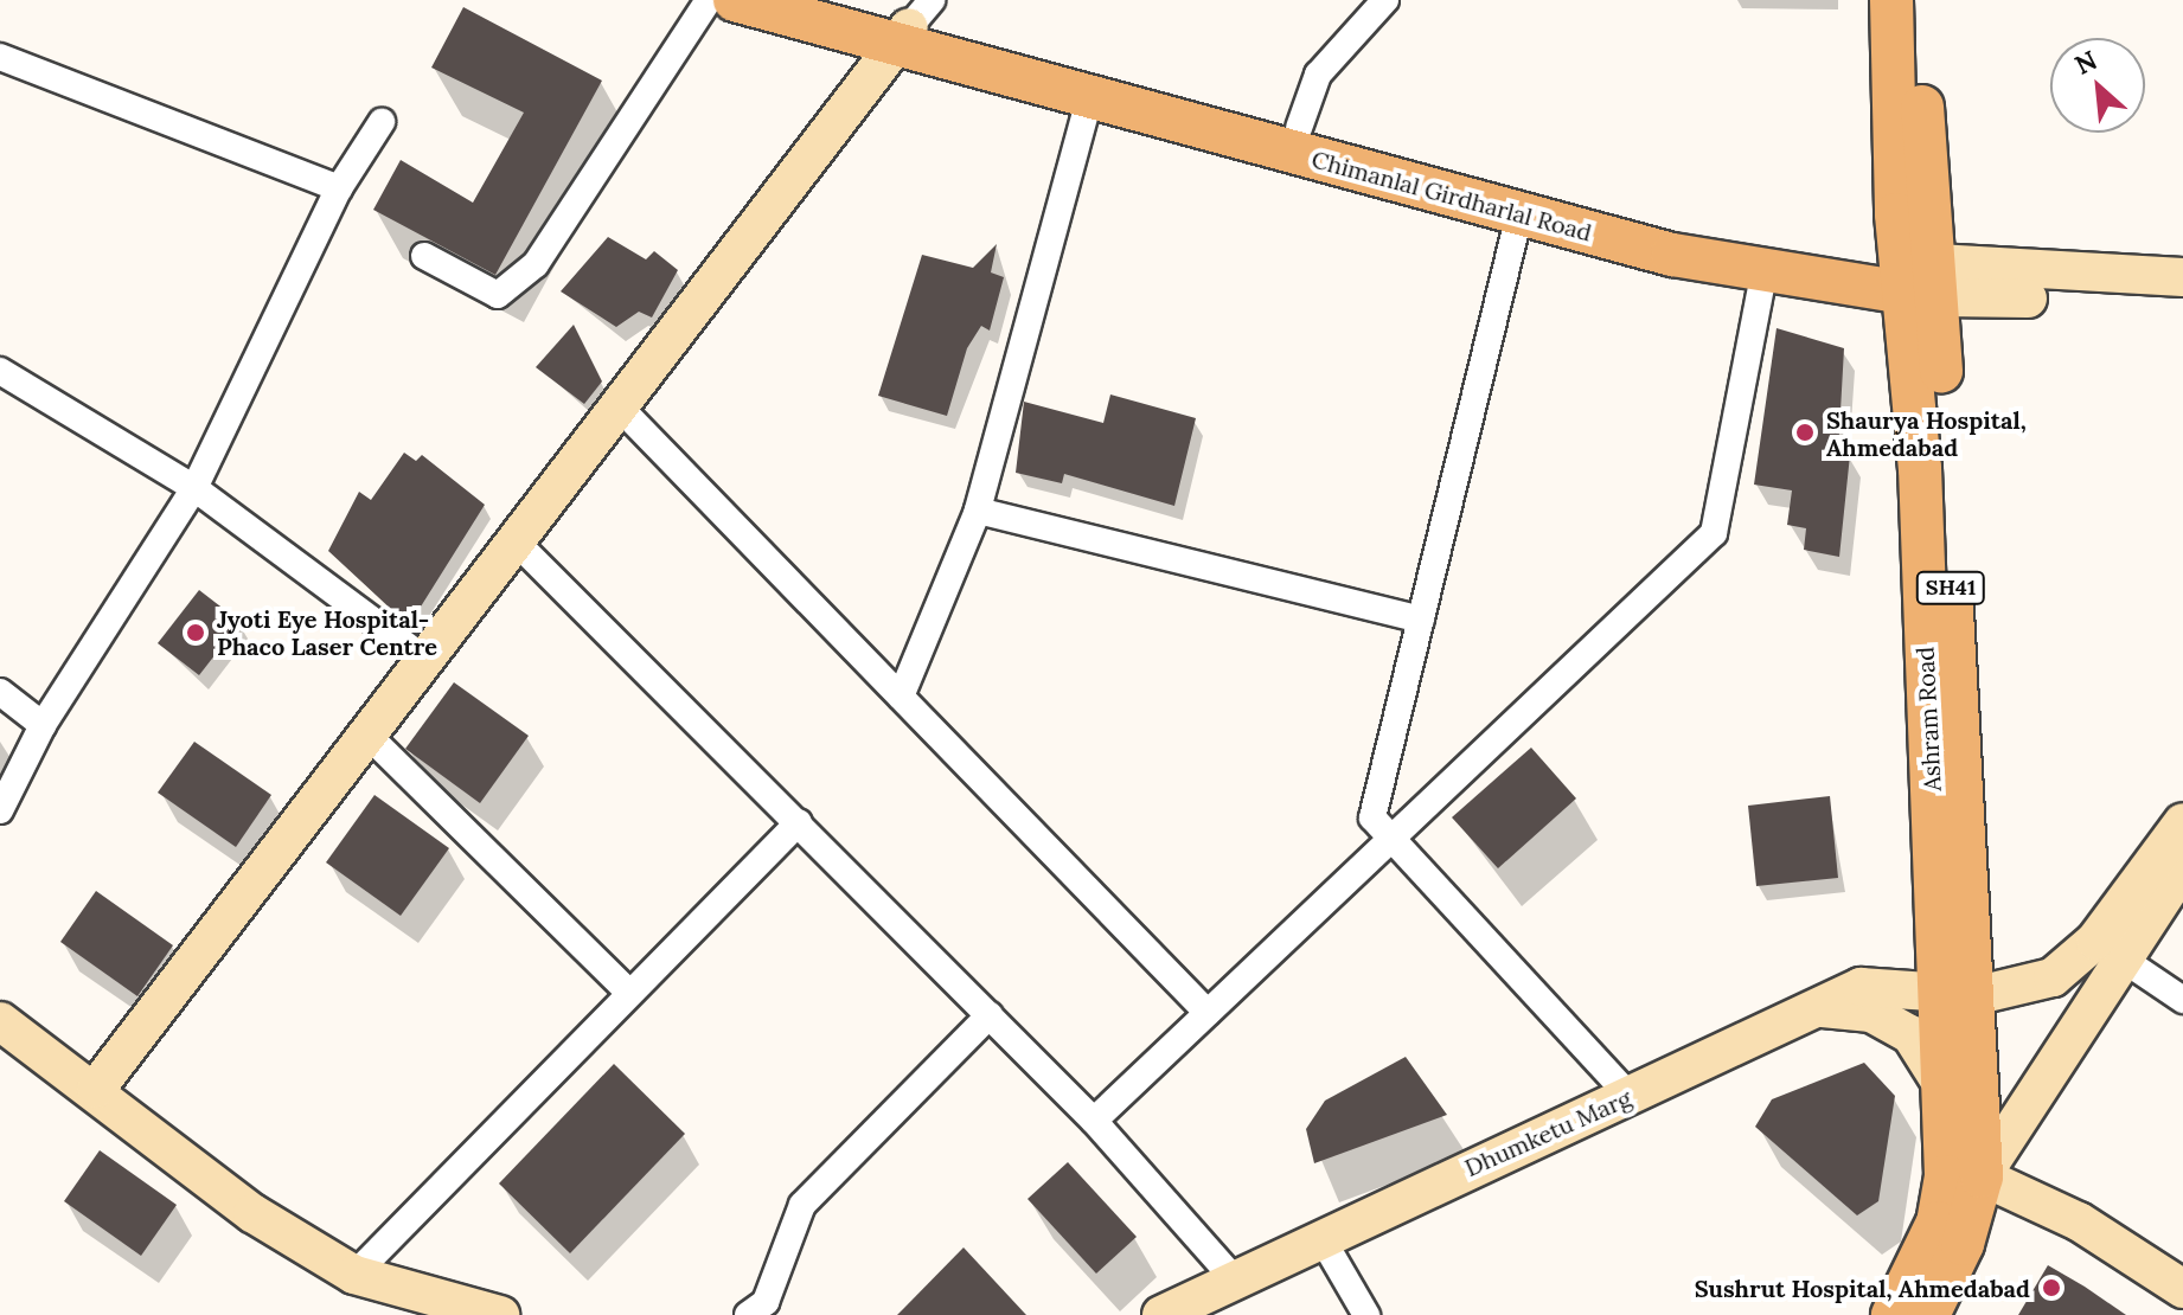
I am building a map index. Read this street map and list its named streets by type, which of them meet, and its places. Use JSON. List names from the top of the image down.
{
  "streets": {
    "main road": ["Chimanlal Girdharlal Road", "Ashram Road"],
    "street": ["Dhumketu Marg"]
  },
  "crossings": [
    ["Chimanlal Girdharlal Road", "Ashram Road"],
    ["Ashram Road", "Dhumketu Marg"]
  ],
  "places": ["Shaurya Hospital, Ahmedabad", "Jyoti Eye Hospital- Phaco Laser Centre", "Sushrut Hospital, Ahmedabad"],
  "north": "top left"
}
